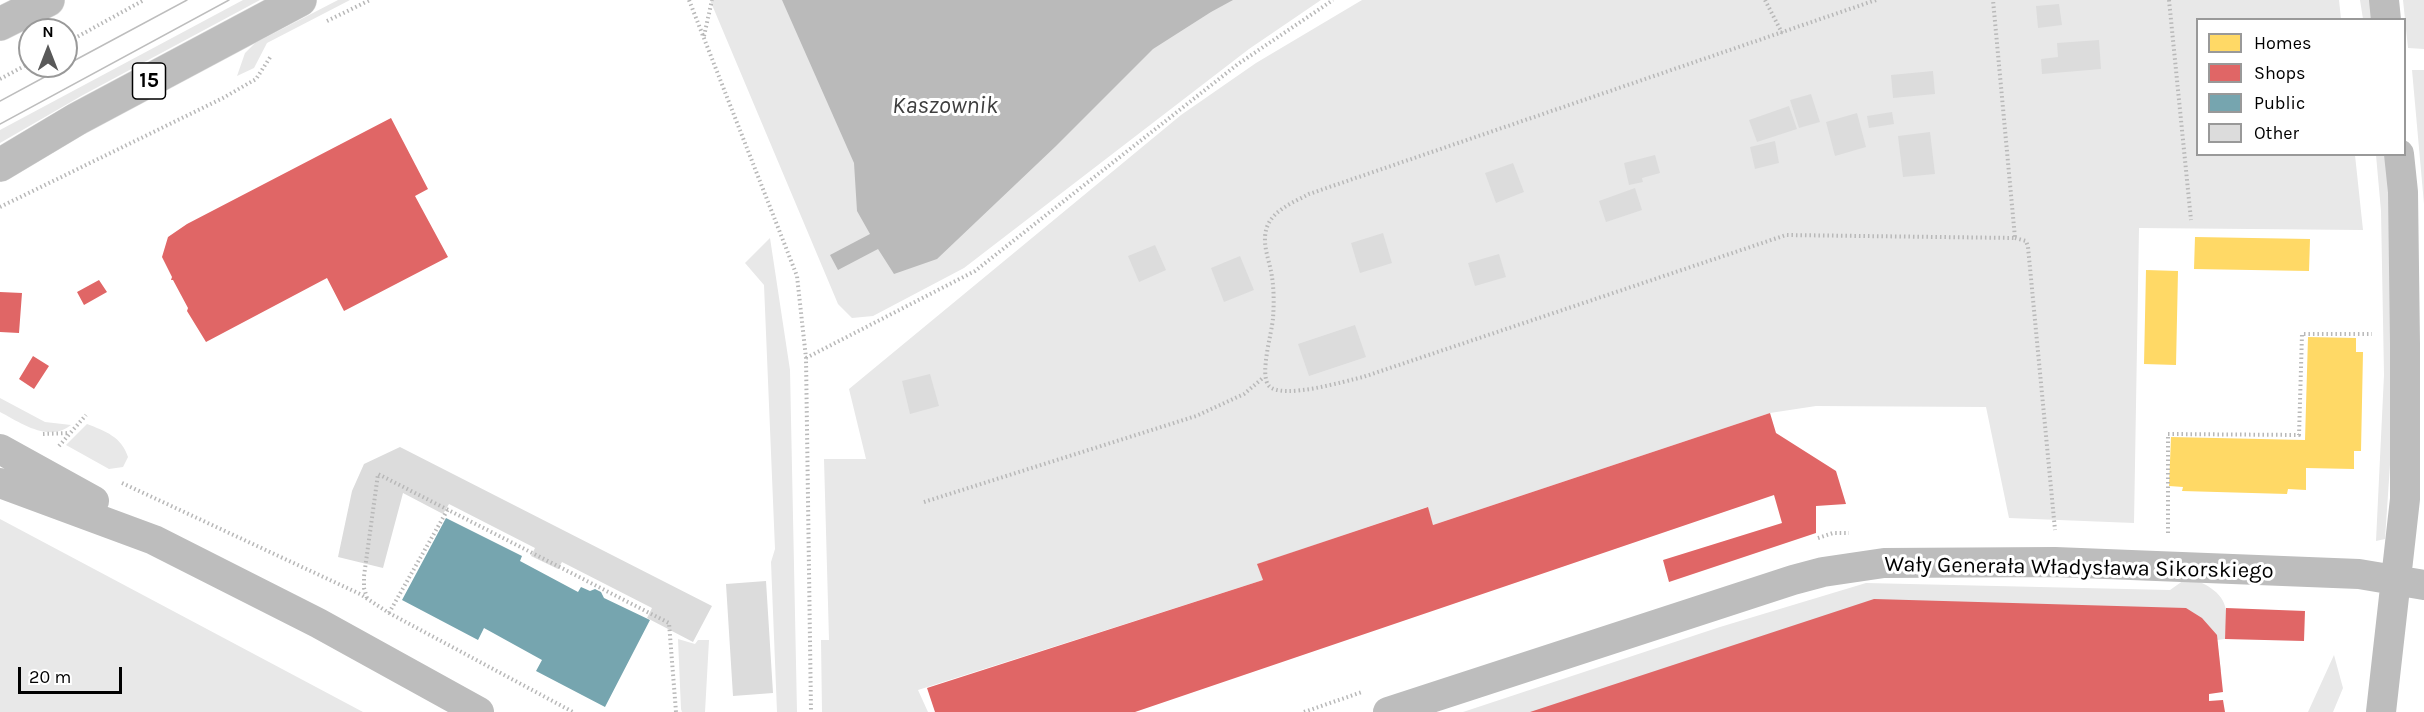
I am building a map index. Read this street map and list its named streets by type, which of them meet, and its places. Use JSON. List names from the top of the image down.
{
  "streets": {
    "main road": ["15"],
    "street": ["Wały Generała Władysława Sikorskiego"]
  },
  "water": ["Kaszownik"],
  "legend": [
    "Homes",
    "Shops",
    "Public",
    "Other"
  ],
  "scale_bar": "20 m",
  "north": "top"
}
